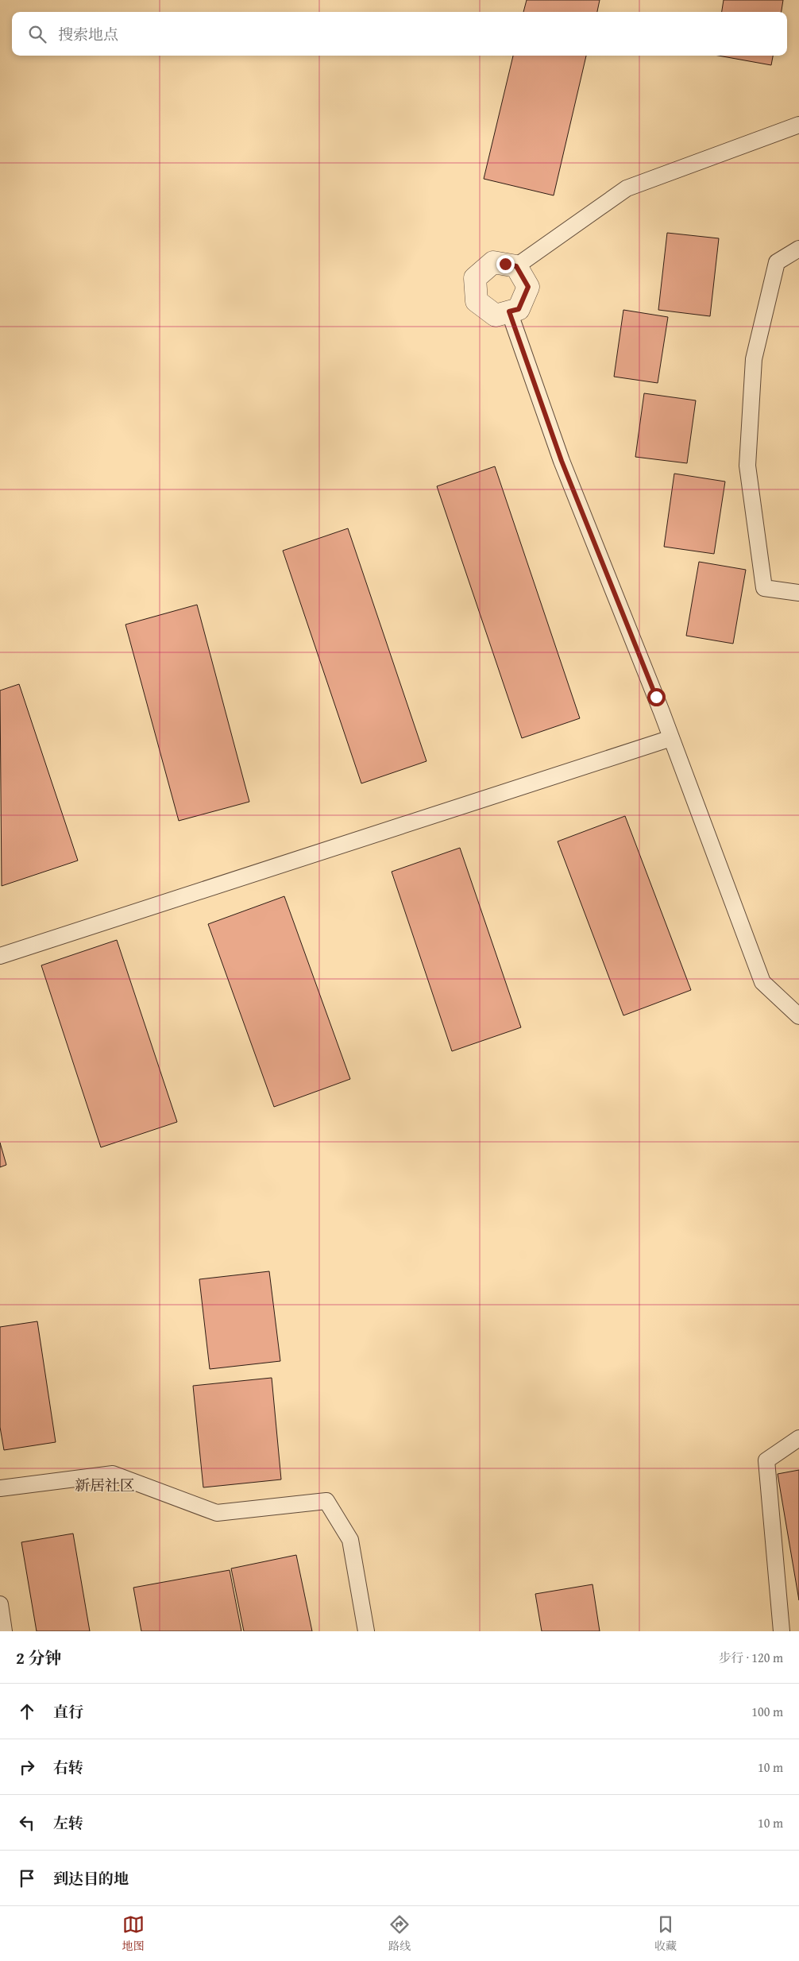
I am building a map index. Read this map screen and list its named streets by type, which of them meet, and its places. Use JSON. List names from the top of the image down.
{
  "districts": ["新居社区"],
  "page": {
    "search": "搜索地点",
    "heading": ["2 分钟", "步行 · 120 m"],
    "list": [
      ["直行", "100 m"],
      ["右转", "10 m"],
      ["左转", "10 m"],
      "到达目的地"
    ],
    "nav": ["地图", "路线", "收藏"]
  }
}
